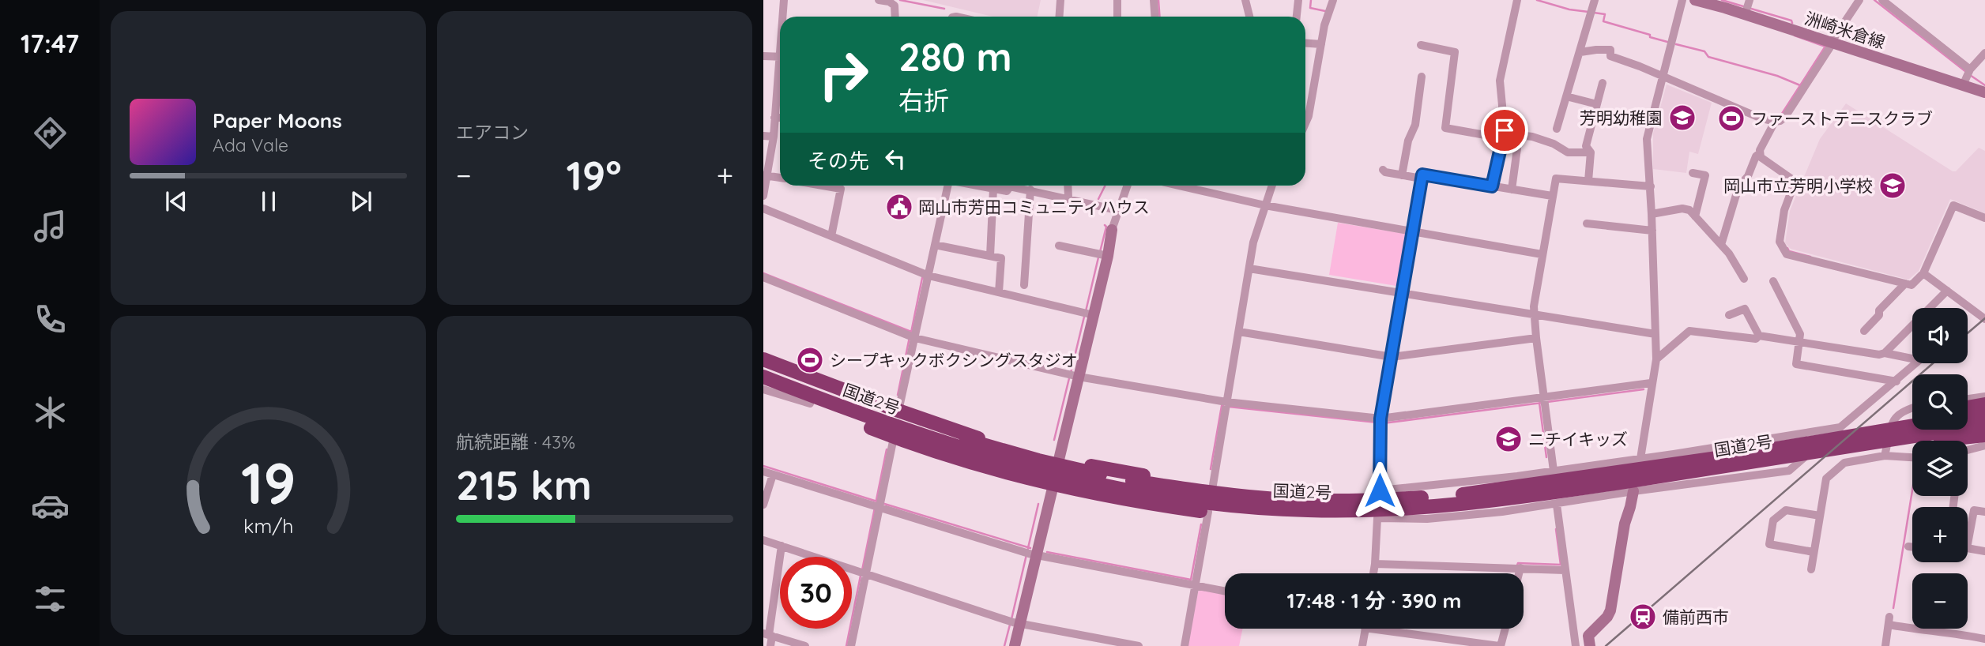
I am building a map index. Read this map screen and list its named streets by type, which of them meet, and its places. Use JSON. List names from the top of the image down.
{
  "streets": {
    "highway": ["国道2号"],
    "street": ["洲崎米倉線"]
  },
  "places": {
    "school or university": ["芳明幼稚園", "岡山市立芳明小学校", "ニチイキッズ"],
    "sports": ["ファーストテニスクラブ", "シープキックボクシングスタジオ"],
    "public building": ["岡山市芳田コミュニティハウス"],
    "station": ["備前西市"]
  },
  "page": {
    "tabs": "17:47",
    "tile": [
      "エアコン",
      ["航続距離 · 43%", "215 km"]
    ],
    "turn": ["280 m", "右折"],
    "song": ["Paper Moons", "Ada Vale"],
    "then": "その先",
    "heat": ["−", "19°", "+"],
    "map_buttons": ["+", "−"],
    "limit": "30",
    "trip": "17:48 · 1 分 · 390 m",
    "gauge": ["19", "km/h"]
  }
}
